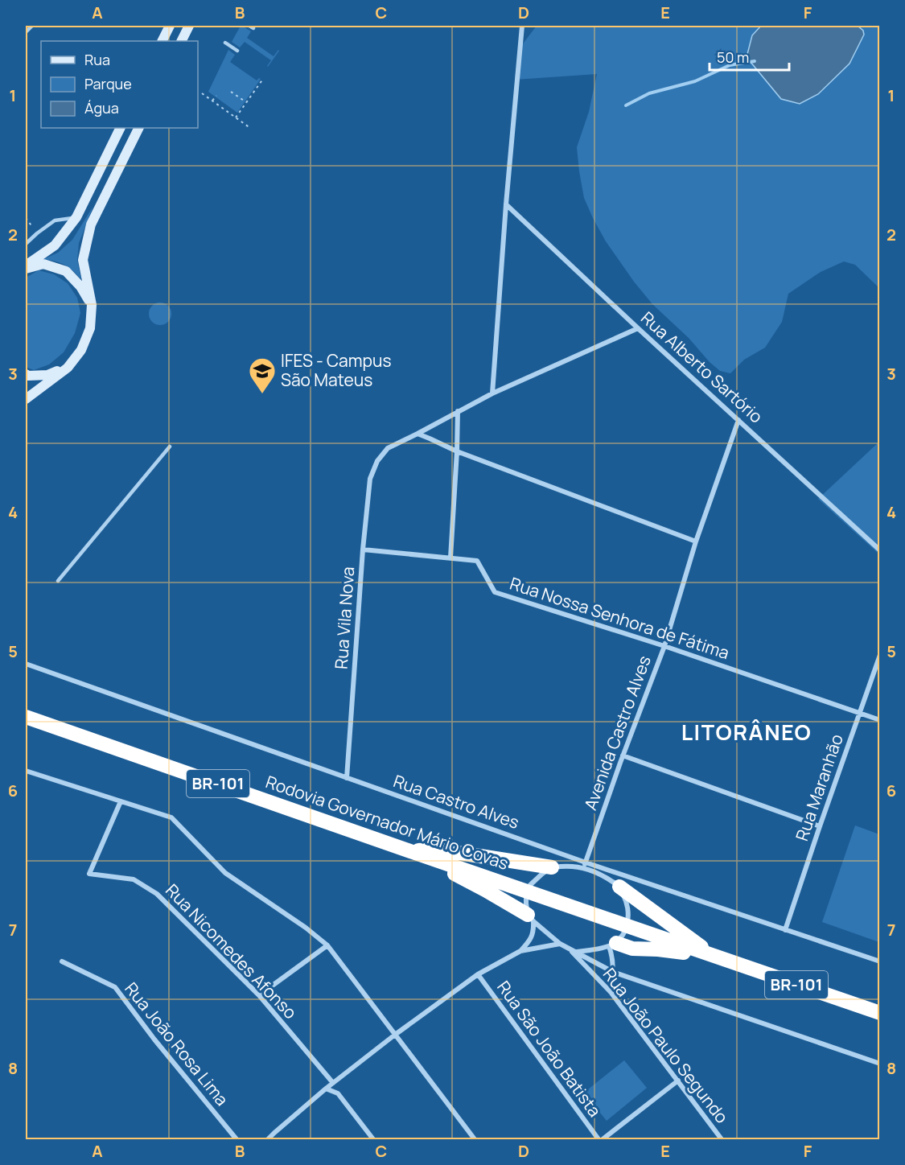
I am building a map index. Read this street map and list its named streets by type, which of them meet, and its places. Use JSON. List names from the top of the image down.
{
  "streets": {
    "highway": ["BR-101", "Rodovia Governador Mário Covas"],
    "street": [
      "Rua Alberto Sartório",
      "Rua Vila Nova",
      "Rua Nossa Senhora de Fátima",
      "Avenida Castro Alves",
      "Rua Maranhão",
      "Rua Castro Alves",
      "Rua Nicomedes Afonso",
      "Rua João Rosa Lima",
      "Rua João Paulo Segundo",
      "Rua São João Batista"
    ]
  },
  "crossings": [
    ["Rua Alberto Sartório", "Avenida Castro Alves"],
    ["Rua Vila Nova", "Rua Nossa Senhora de Fátima"],
    ["Rua Vila Nova", "Rua Castro Alves"],
    ["Rua Nossa Senhora de Fátima", "Avenida Castro Alves"],
    ["Rua Nossa Senhora de Fátima", "Rua Maranhão"],
    ["Avenida Castro Alves", "Rua Castro Alves"],
    ["Rua Maranhão", "Rua Castro Alves"]
  ],
  "districts": ["LITORÂNEO"],
  "places": {
    "school or university": ["IFES - Campus São Mateus"]
  },
  "legend": ["Rua", "Parque", "Água"],
  "scale_bar": "50 m",
  "grid": {
    "columns": [
      "A",
      "B",
      "C",
      "D",
      "E",
      "F"
    ],
    "rows": [
      "1",
      "2",
      "3",
      "4",
      "5",
      "6",
      "7",
      "8"
    ]
  }
}
